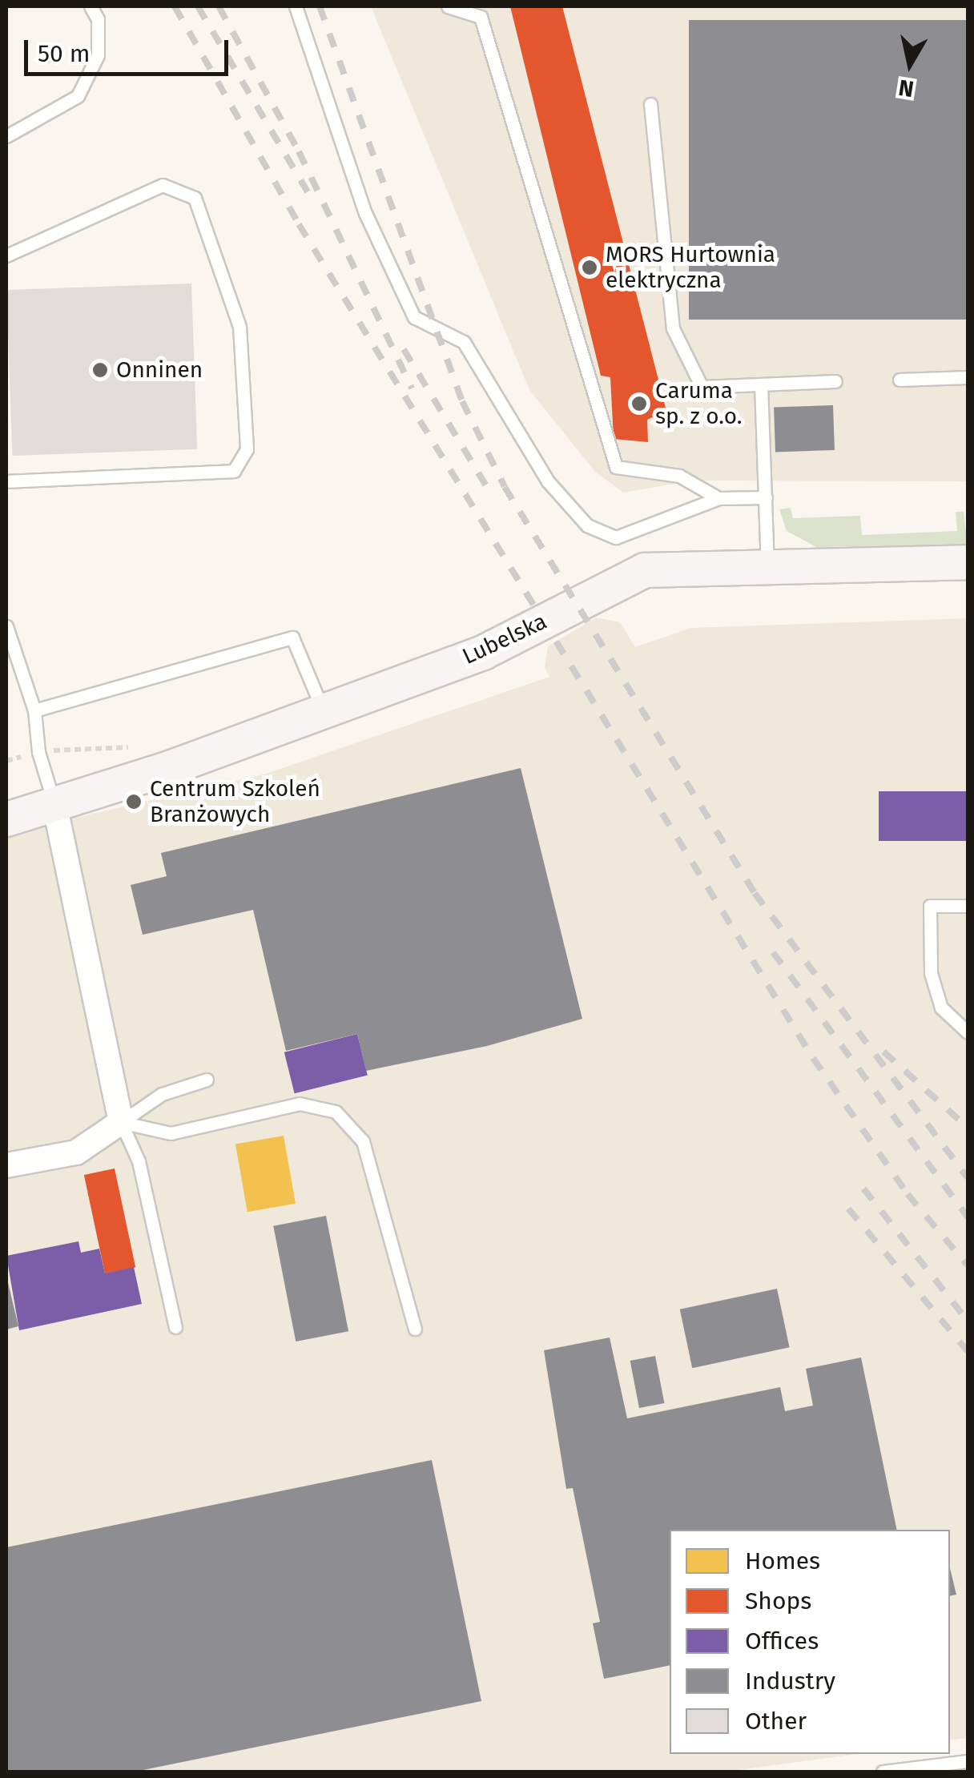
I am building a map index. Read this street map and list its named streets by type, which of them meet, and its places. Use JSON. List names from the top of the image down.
{
  "streets": {
    "street": ["Lubelska"]
  },
  "places": [
    "MORS Hurtownia elektryczna",
    "Onninen",
    "Caruma sp. z o.o.",
    "Centrum Szkoleń Branżowych"
  ],
  "legend": [
    "Homes",
    "Shops",
    "Offices",
    "Industry",
    "Other"
  ],
  "scale_bar": "50 m",
  "north": "bottom"
}
